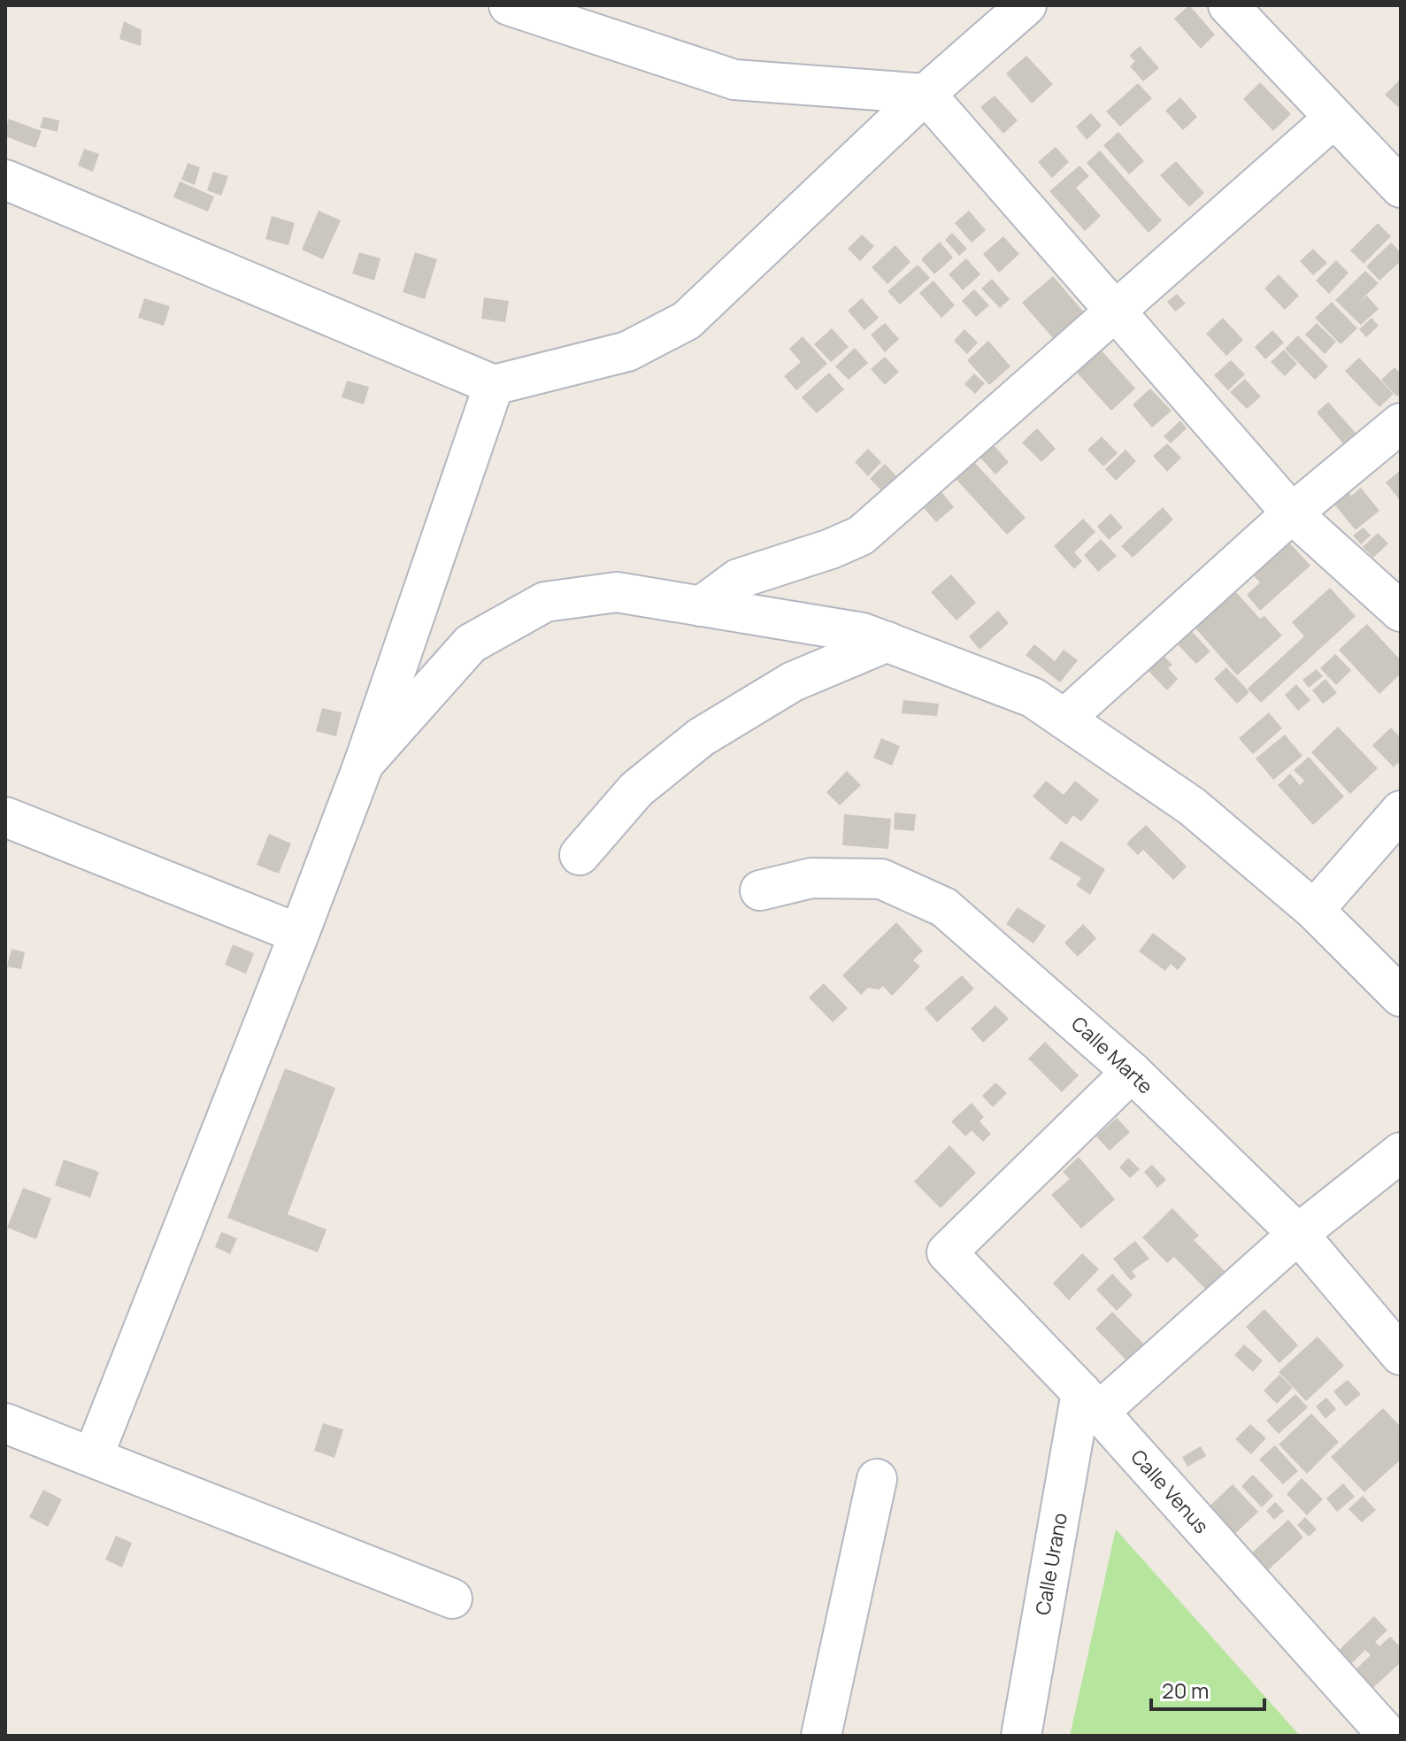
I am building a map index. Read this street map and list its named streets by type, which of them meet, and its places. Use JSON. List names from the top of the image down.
{
  "streets": {
    "street": ["Calle Marte", "Calle Venus", "Calle Urano"]
  },
  "crossings": [
    ["Calle Marte", "Calle Venus"],
    ["Calle Venus", "Calle Urano"]
  ],
  "scale_bar": "20 m"
}
